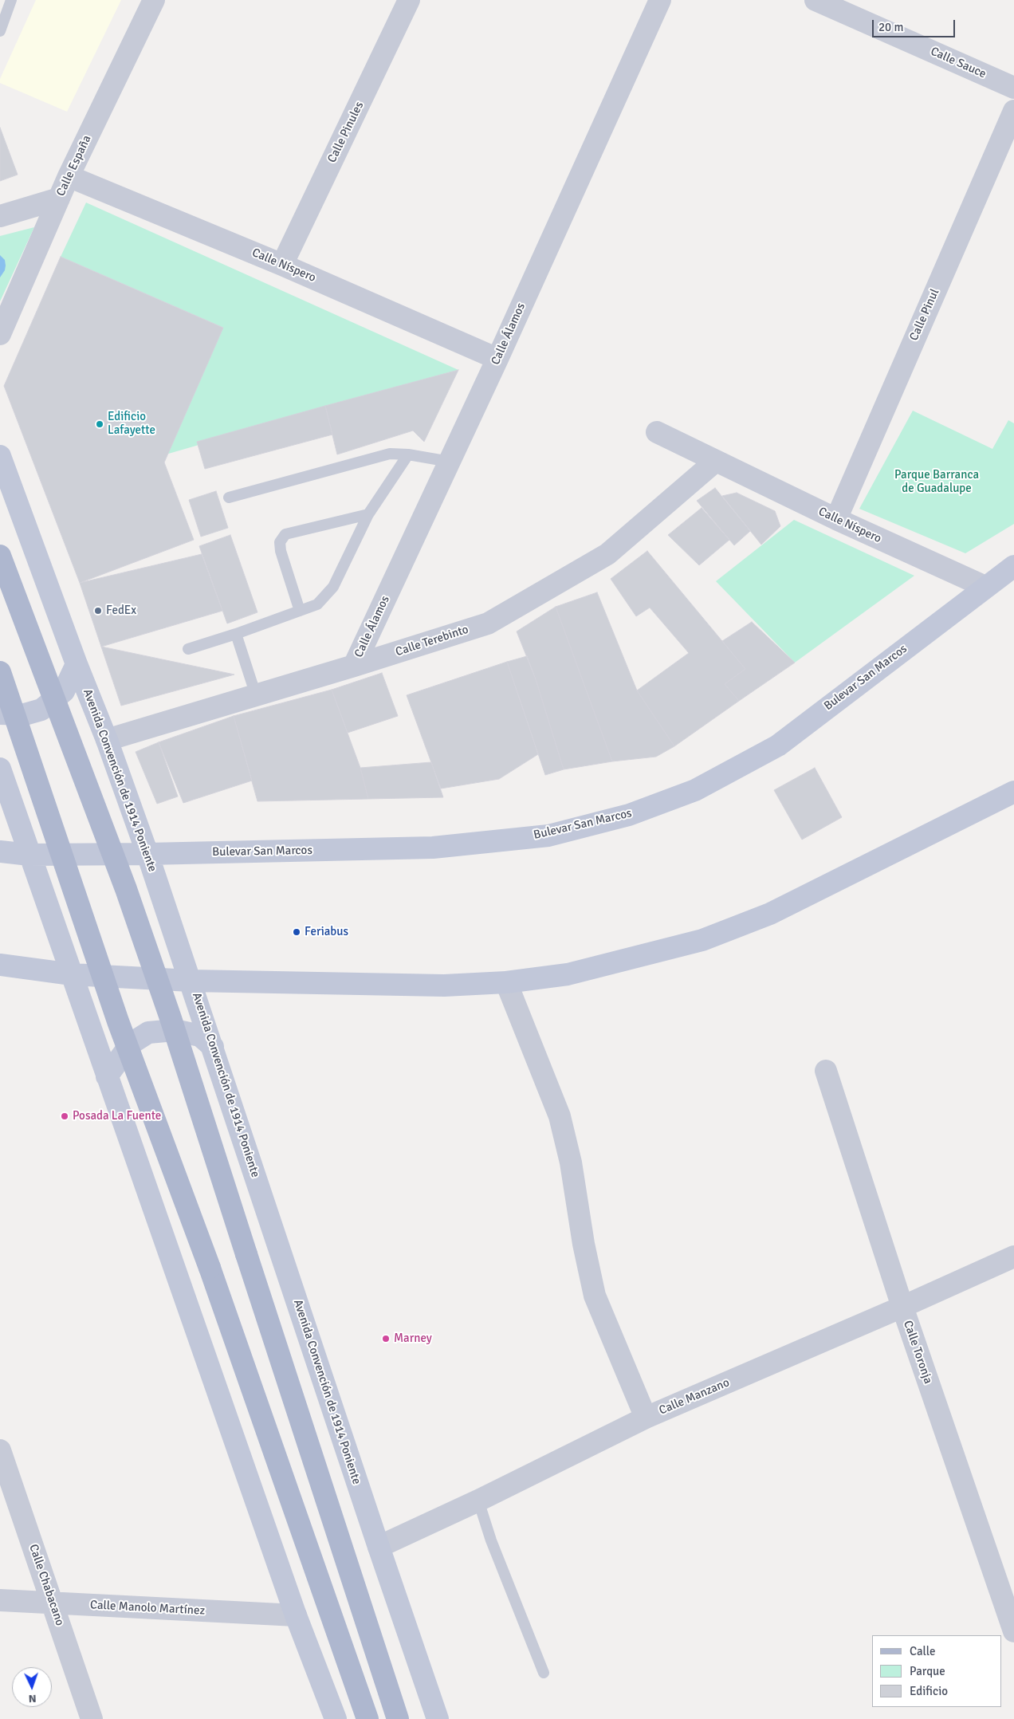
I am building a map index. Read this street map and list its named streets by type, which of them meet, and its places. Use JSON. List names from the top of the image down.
{
  "streets": {
    "street": [
      "Calle Sauce",
      "Calle Pinules",
      "Calle España",
      "Calle Níspero",
      "Calle Pinul",
      "Calle Álamos",
      "Calle Terebinto",
      "Bulevar San Marcos",
      "Avenida Convención de 1914 Poniente",
      "Calle Toronja",
      "Calle Manzano",
      "Calle Chabacano",
      "Calle Manolo Martínez"
    ]
  },
  "crossings": [
    ["Calle Pinules", "Calle Níspero"],
    ["Calle España", "Calle Níspero"],
    ["Calle Níspero", "Calle Pinul"],
    ["Calle Níspero", "Calle Álamos"],
    ["Calle Níspero", "Calle Terebinto"],
    ["Calle Níspero", "Bulevar San Marcos"],
    ["Calle Álamos", "Calle Terebinto"],
    ["Calle Terebinto", "Avenida Convención de 1914 Poniente"],
    ["Bulevar San Marcos", "Avenida Convención de 1914 Poniente"],
    ["Avenida Convención de 1914 Poniente", "Calle Manzano"],
    ["Calle Toronja", "Calle Manzano"],
    ["Calle Chabacano", "Calle Manolo Martínez"]
  ],
  "parks": ["Parque Barranca de Guadalupe"],
  "places": [
    "Edificio Lafayette",
    "FedEx",
    "Feriabus",
    "Posada La Fuente",
    "Marney"
  ],
  "legend": ["Calle", "Parque", "Edificio"],
  "scale_bar": "20 m",
  "north": "bottom"
}
